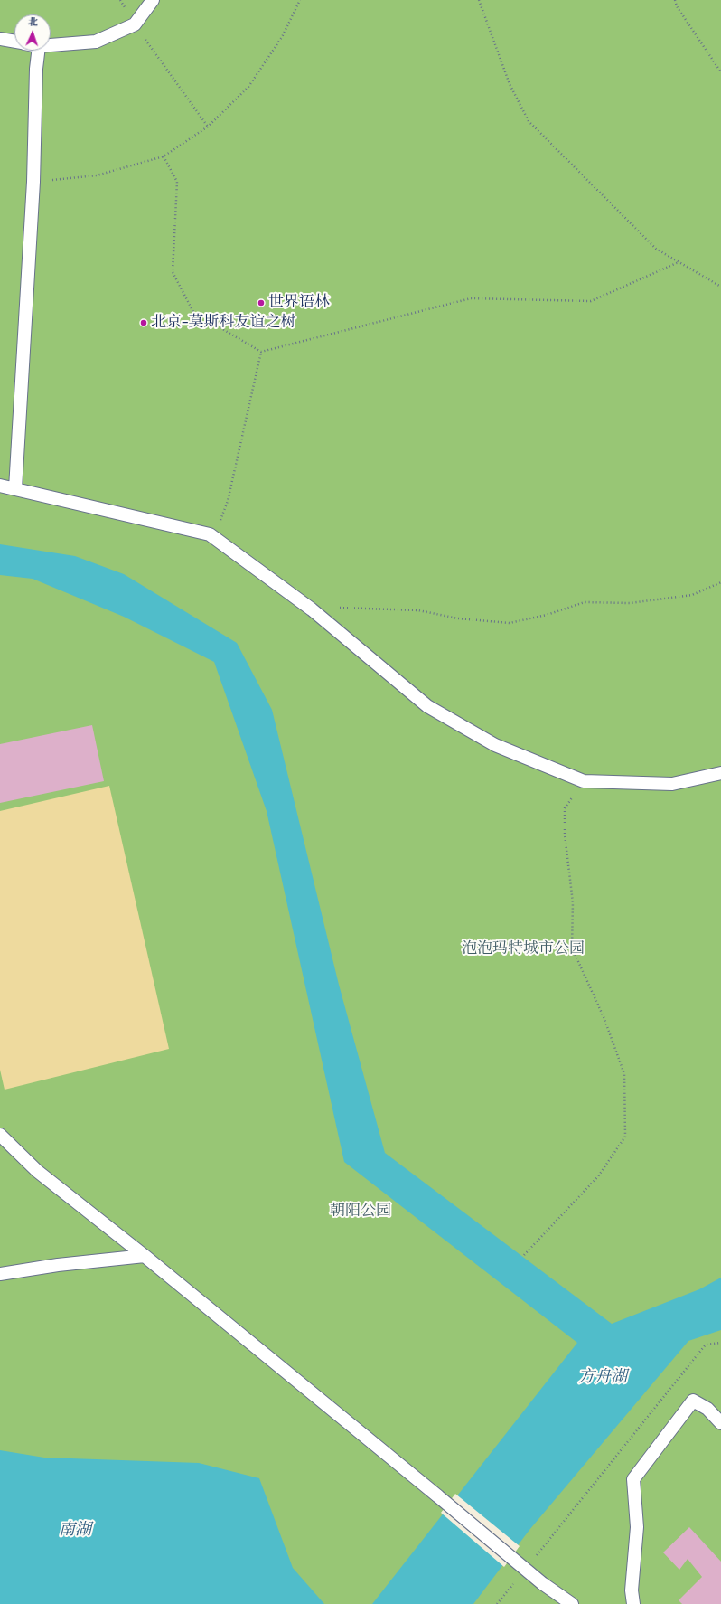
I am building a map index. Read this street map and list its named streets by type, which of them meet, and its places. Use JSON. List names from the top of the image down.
{
  "water": ["方舟湖", "南湖"],
  "parks": ["泡泡玛特城市公园", "朝阳公园"],
  "places": ["世界语林", "北京-莫斯科友谊之树"],
  "north": "top"
}
